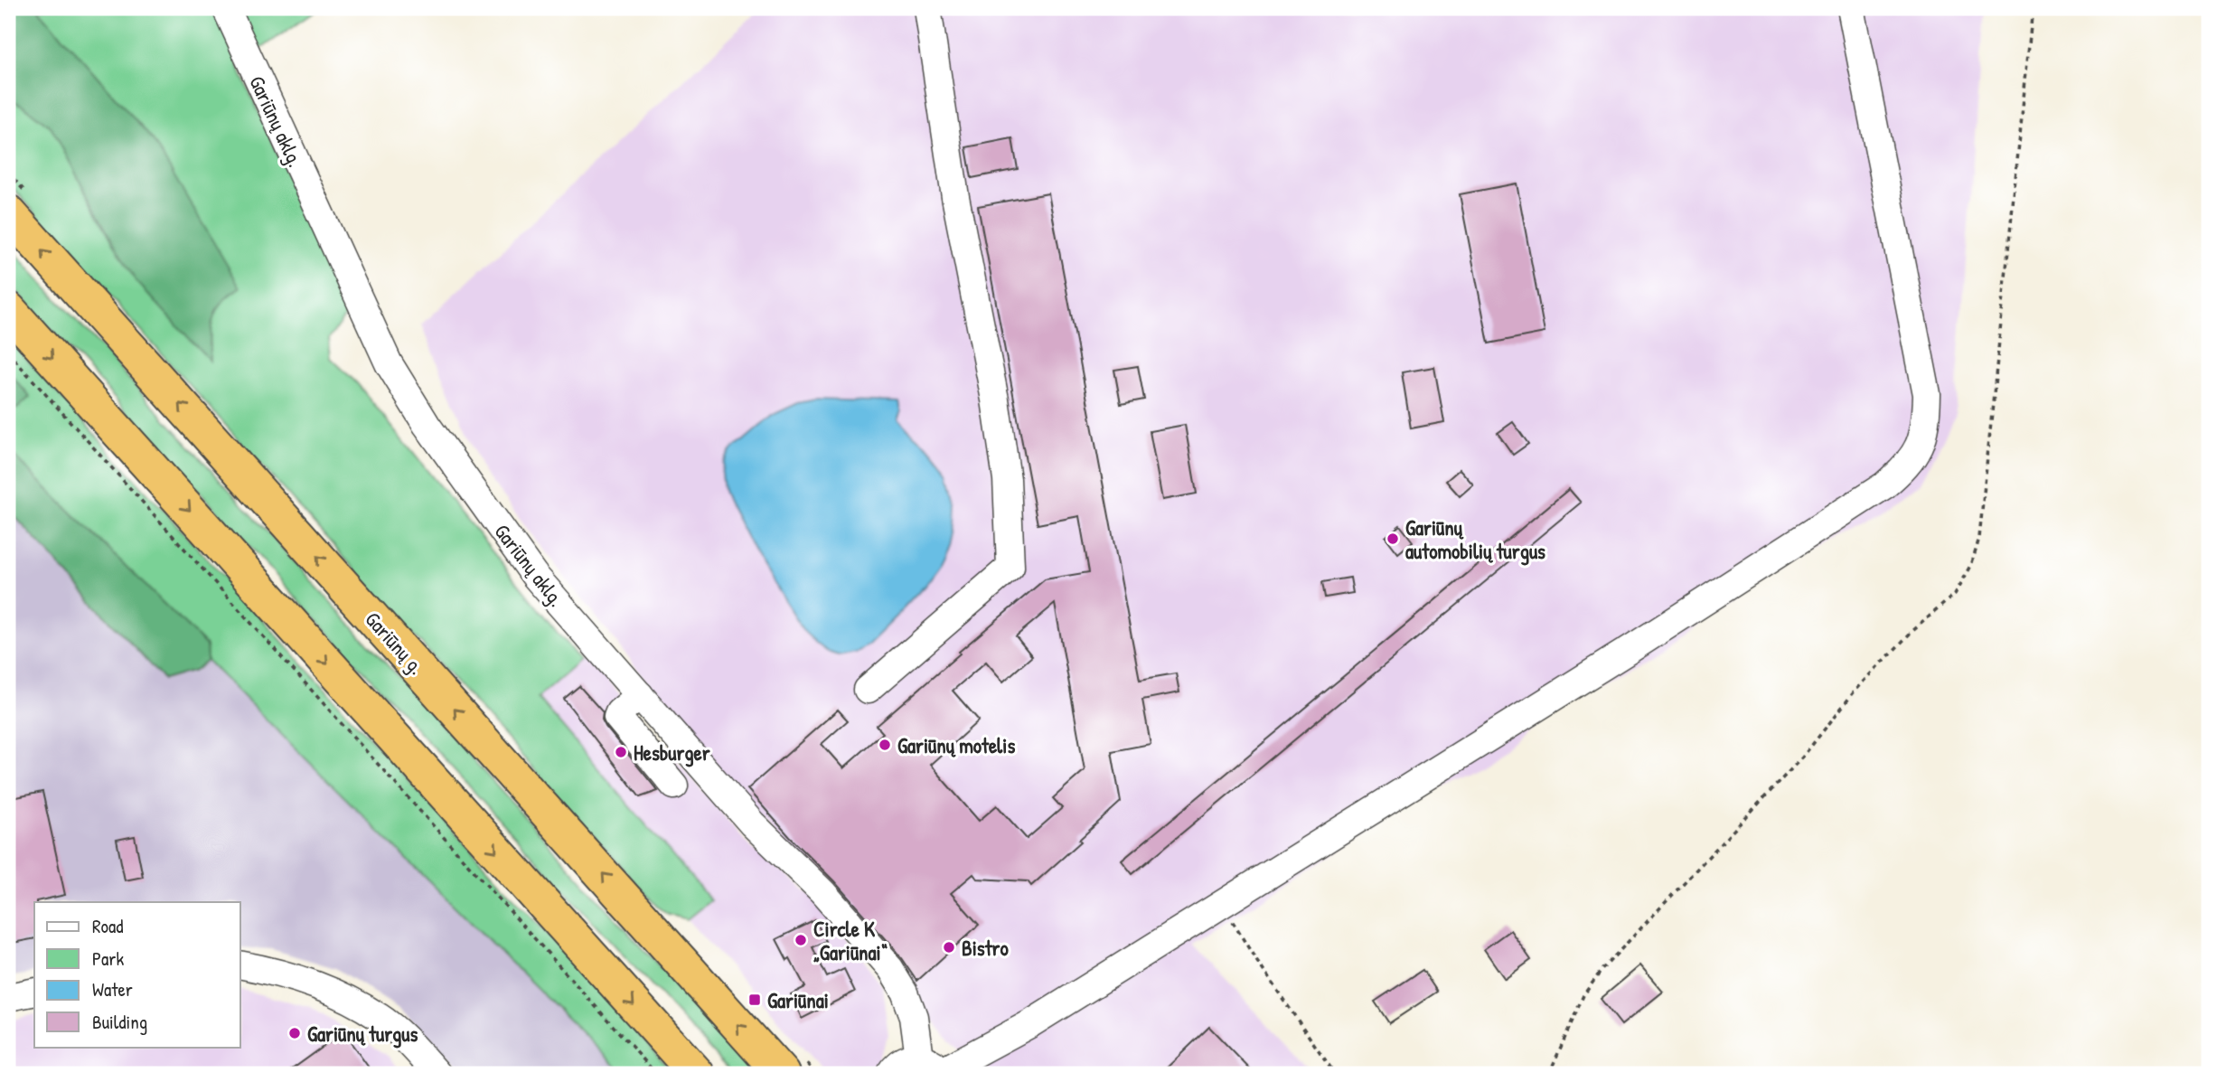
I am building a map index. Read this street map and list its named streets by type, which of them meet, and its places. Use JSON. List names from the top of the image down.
{
  "streets": {
    "highway": ["Gariūnų g."],
    "street": ["Gariūnų aklg."]
  },
  "places": {
    "other": [
      "Gariūnų automobilių turgus",
      "Gariūnų motelis",
      "Hesburger",
      "Circle K „Gariūnai“",
      "Bistro",
      "Gariūnų turgus"
    ],
    "transit": ["Gariūnai"]
  },
  "legend": [
    "Road",
    "Park",
    "Water",
    "Building"
  ]
}
